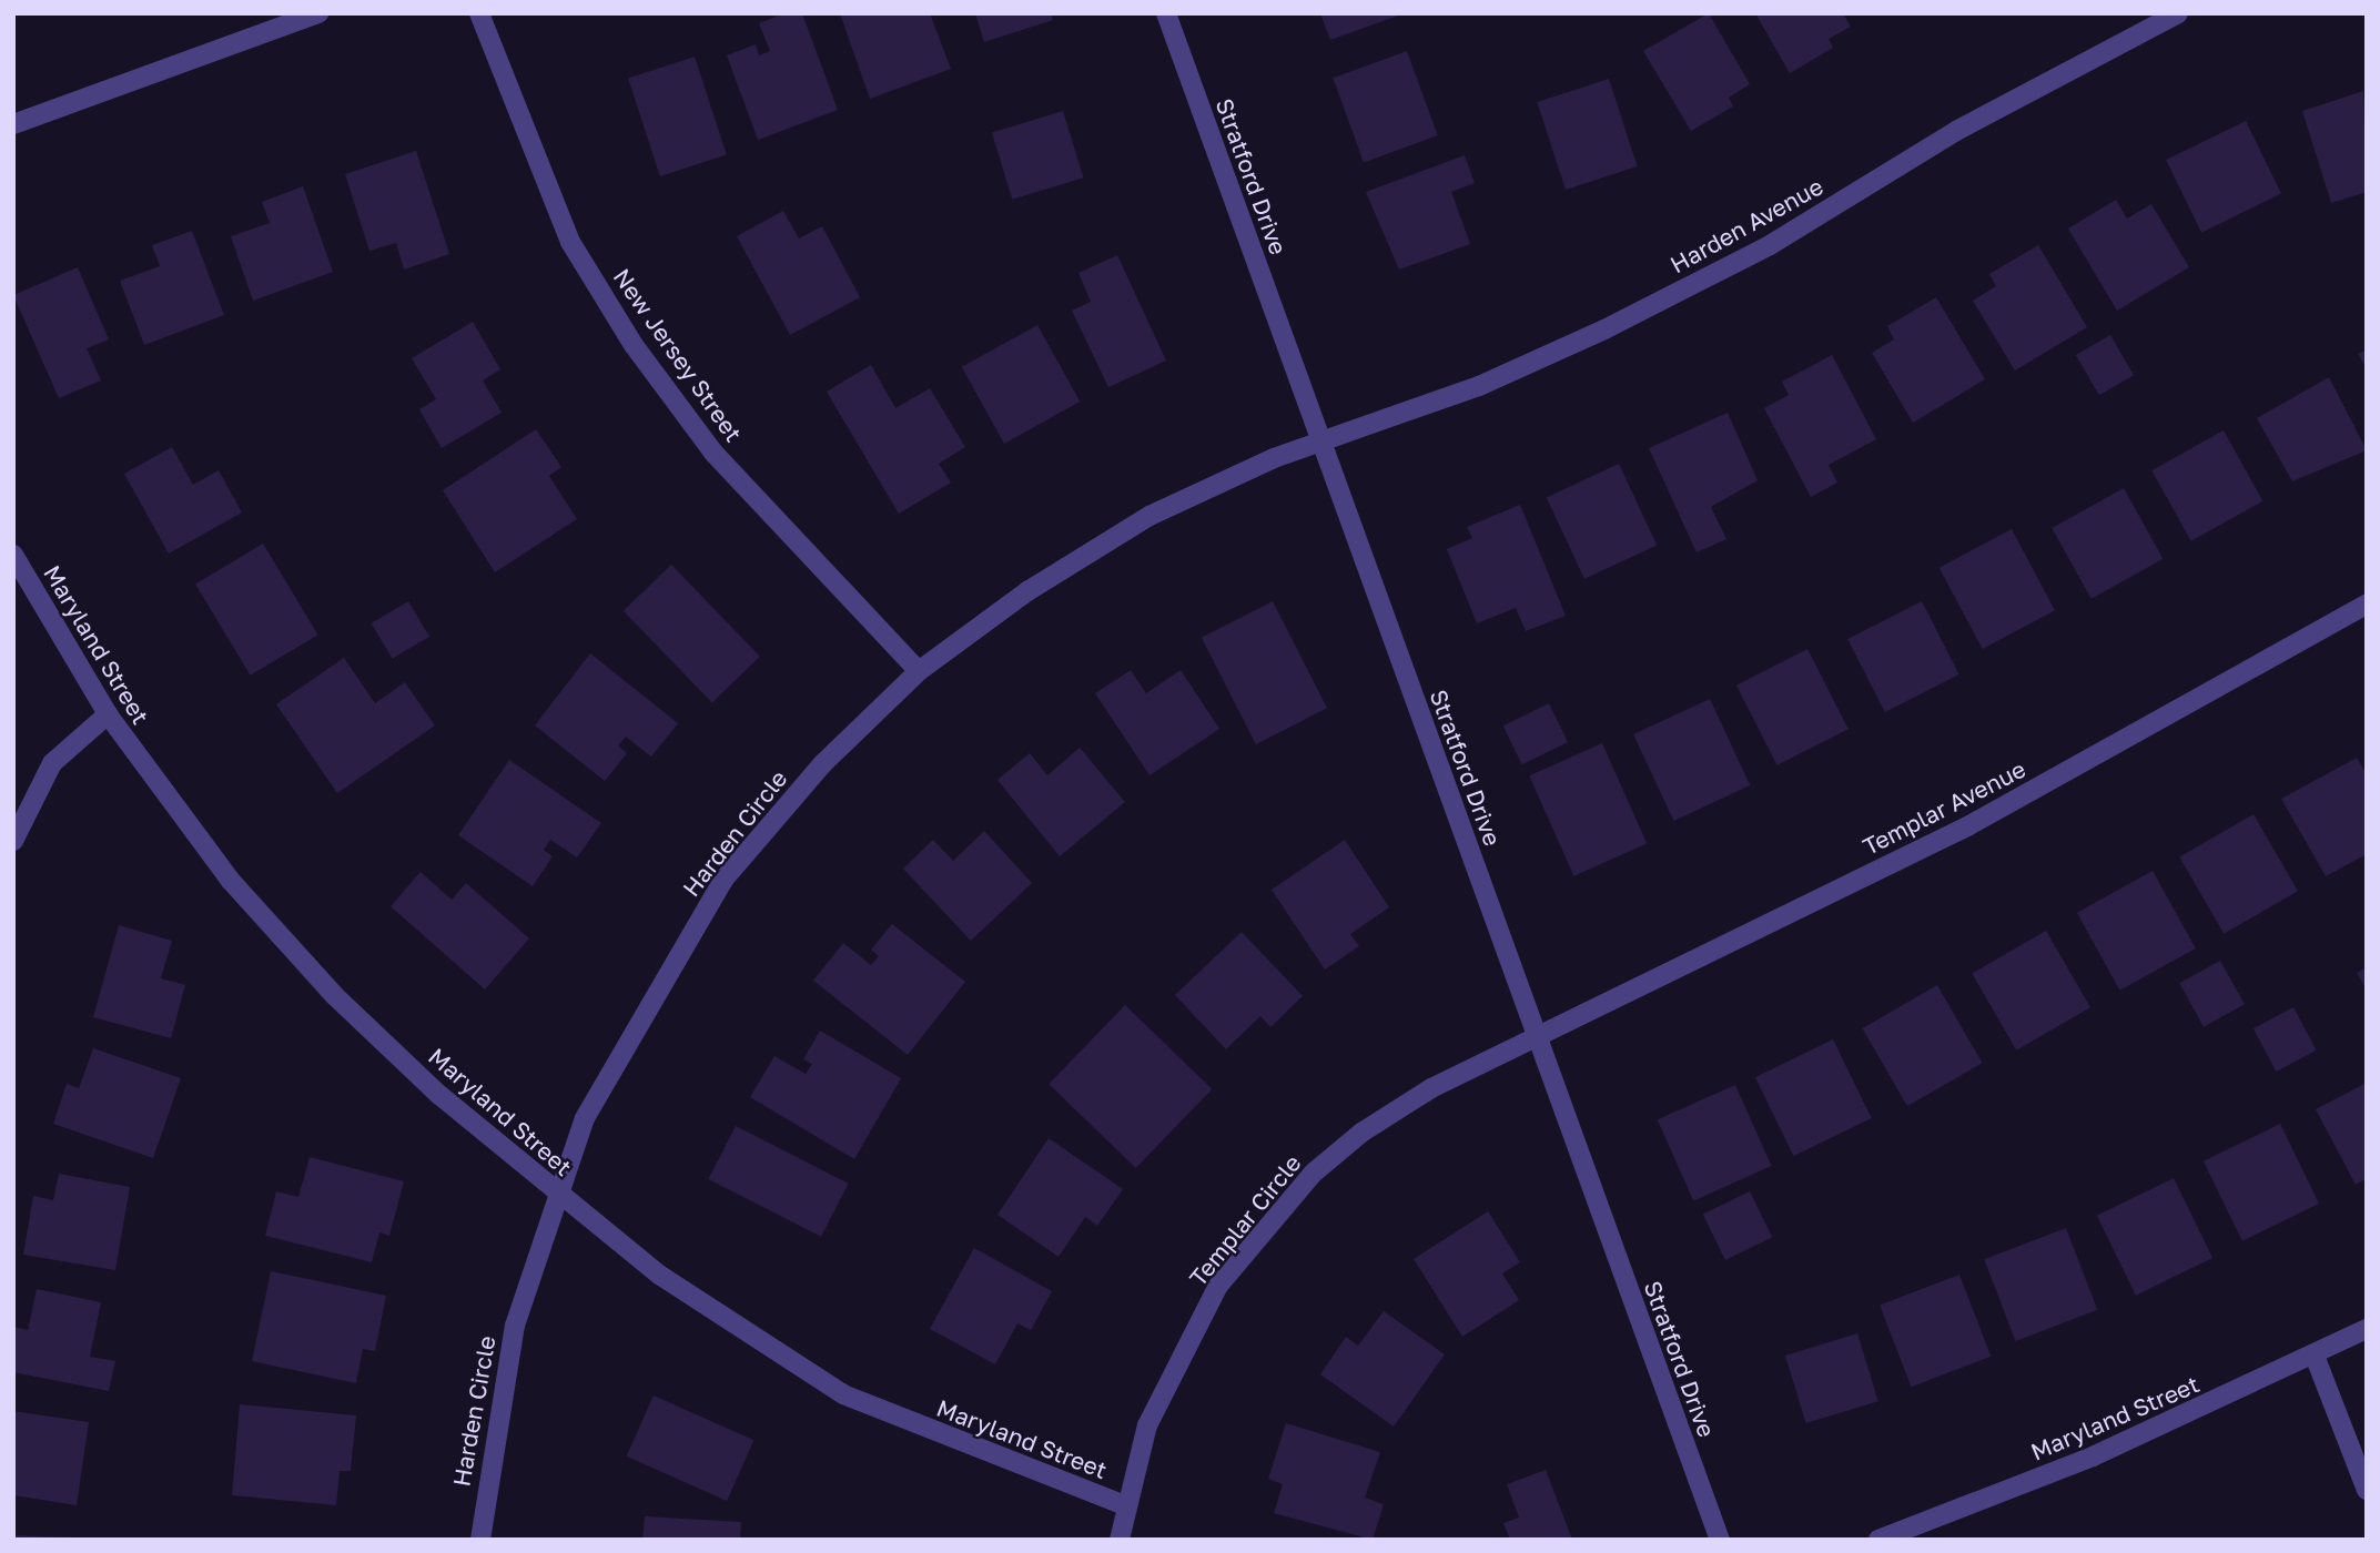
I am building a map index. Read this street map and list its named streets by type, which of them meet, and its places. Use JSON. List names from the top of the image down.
{
  "streets": {
    "street": [
      "Stratford Drive",
      "Harden Avenue",
      "New Jersey Street",
      "Maryland Street",
      "Templar Avenue",
      "Harden Circle",
      "Templar Circle"
    ]
  },
  "crossings": [
    ["Stratford Drive", "Harden Avenue"],
    ["Stratford Drive", "Templar Avenue"],
    ["Stratford Drive", "Harden Circle"],
    ["Stratford Drive", "Templar Circle"],
    ["Harden Avenue", "Harden Circle"],
    ["New Jersey Street", "Harden Circle"],
    ["Maryland Street", "Harden Circle"],
    ["Maryland Street", "Templar Circle"],
    ["Templar Avenue", "Templar Circle"]
  ]
}
